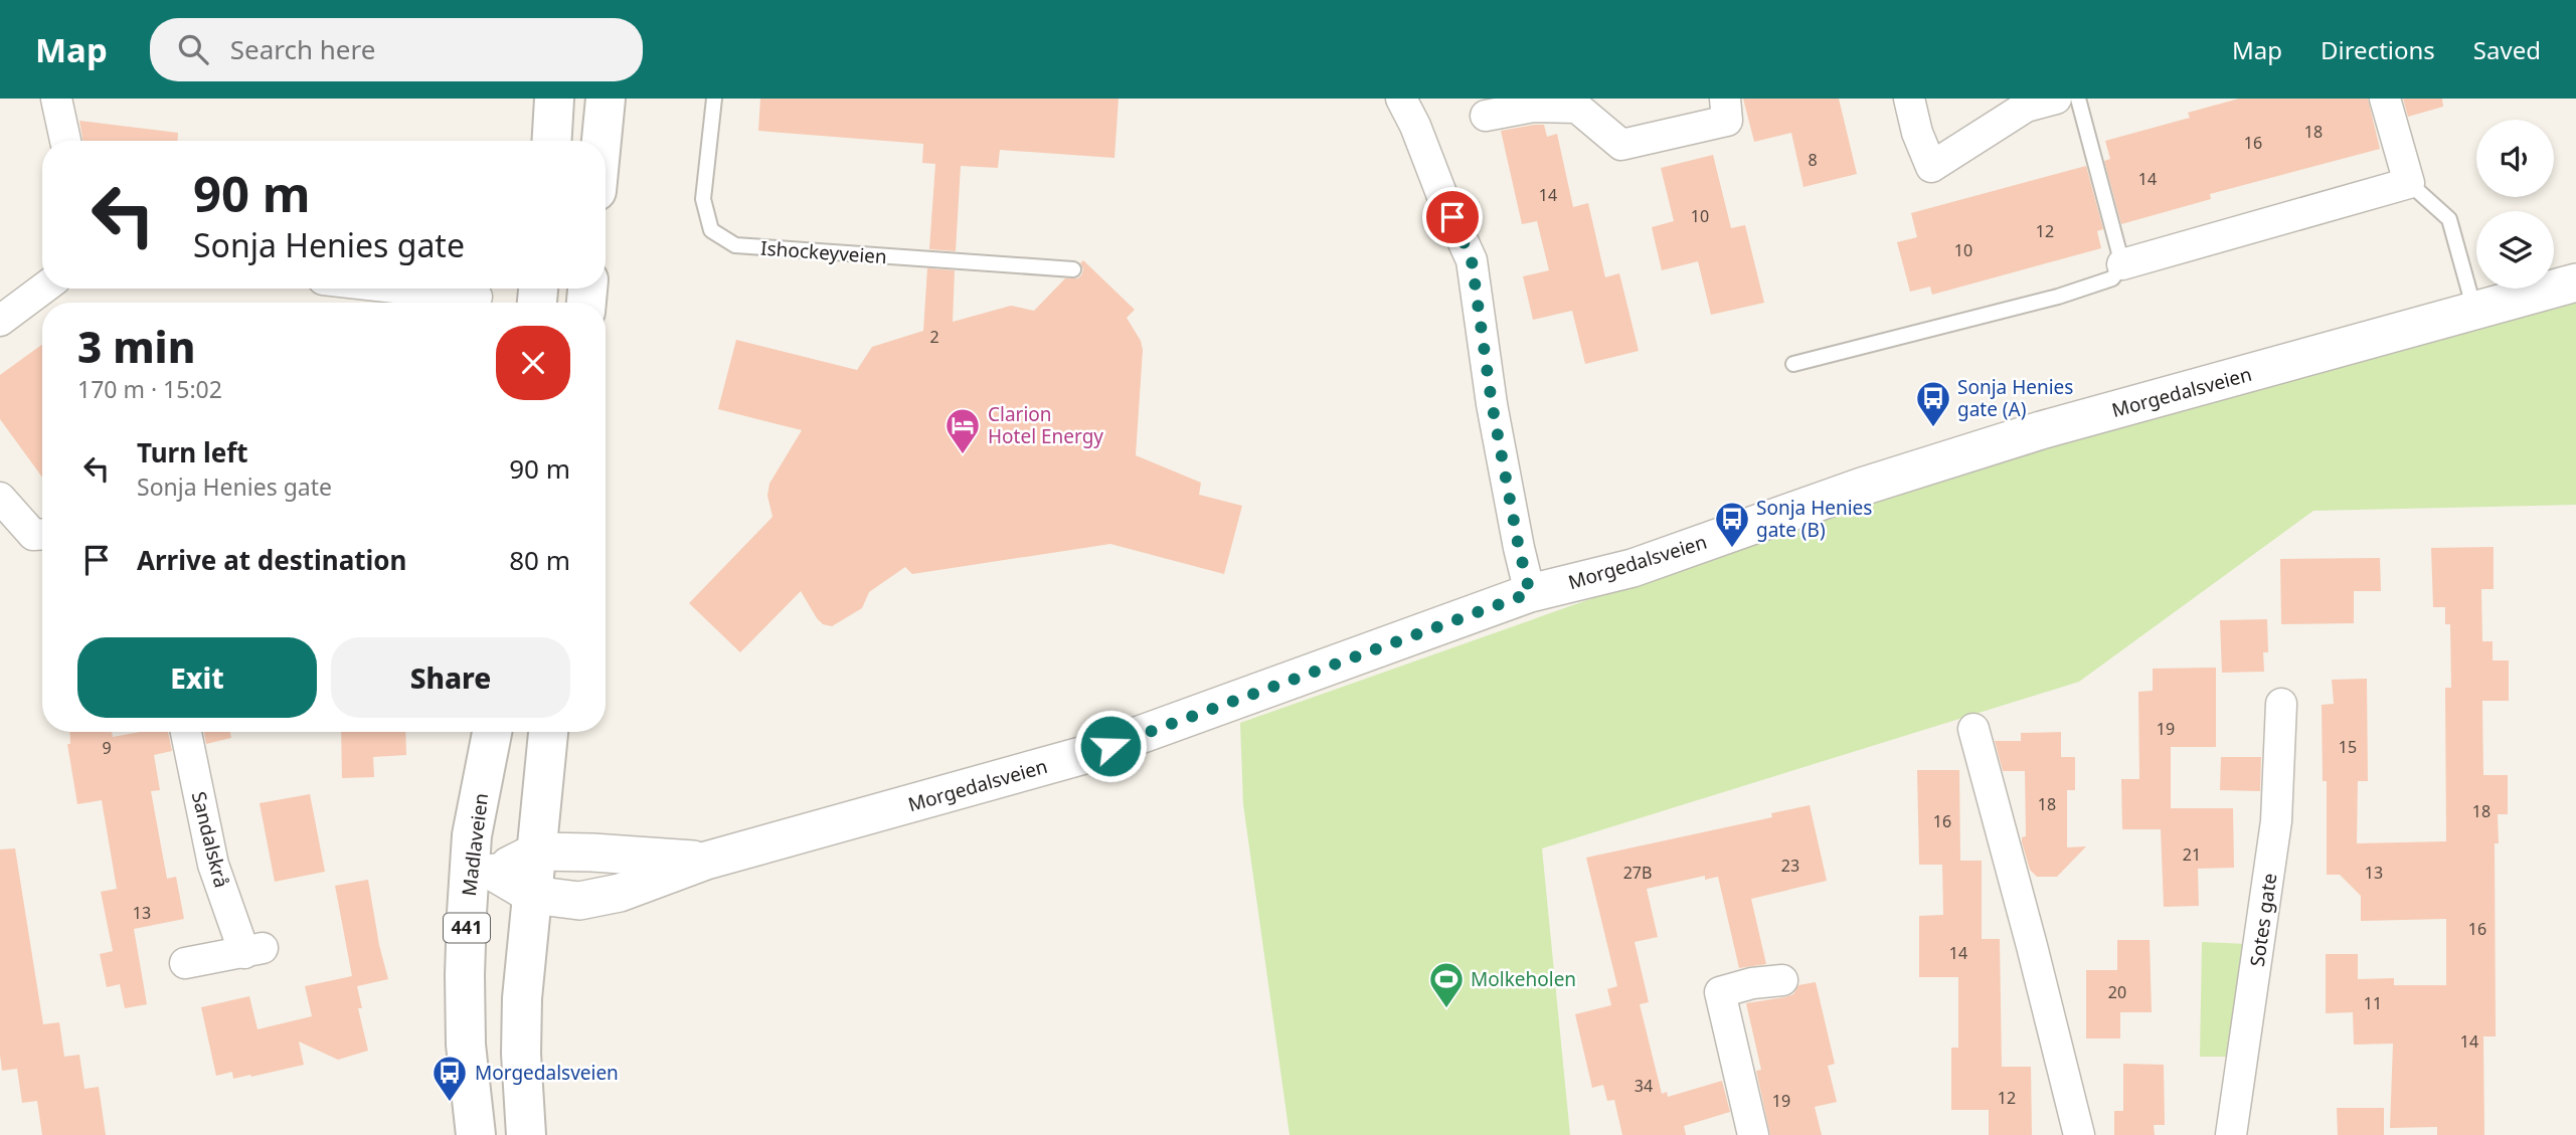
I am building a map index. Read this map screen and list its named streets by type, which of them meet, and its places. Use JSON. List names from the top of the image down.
{
  "streets": {
    "main road": ["Madlaveien", "441"],
    "street": ["Morgedalsveien", "Sandalskrå", "Sotes gate"],
    "lane": ["Ishockeyveien"]
  },
  "crossings": [
    ["Morgedalsveien", "Madlaveien"]
  ],
  "places": {
    "bus stop": ["Sonja Henies gate (A)", "Sonja Henies gate (B)", "Morgedalsveien"],
    "hotel": ["Clarion Hotel Energy"],
    "sports": ["Molkeholen"]
  },
  "house_numbers": [
    "18",
    "16",
    "8",
    "14",
    "14",
    "10",
    "12",
    "10",
    "2",
    "19",
    "15",
    "9",
    "18",
    "18",
    "16",
    "21",
    "23",
    "27B",
    "13",
    "13",
    "16",
    "14",
    "20",
    "11",
    "14",
    "34",
    "12",
    "19"
  ],
  "page": {
    "header": "Map",
    "search": "Search here",
    "nav": ["Map", "Directions", "Saved"],
    "turn": ["90 m", "Sonja Henies gate"],
    "heading": ["3 min", "170 m · 15:02"],
    "list": [
      {
        "name": "Turn left",
        "note": "Sonja Henies gate",
        "value": "90 m"
      },
      {
        "name": "Arrive at destination",
        "value": "80 m"
      }
    ],
    "buttons": ["Exit", "Share"]
  }
}
